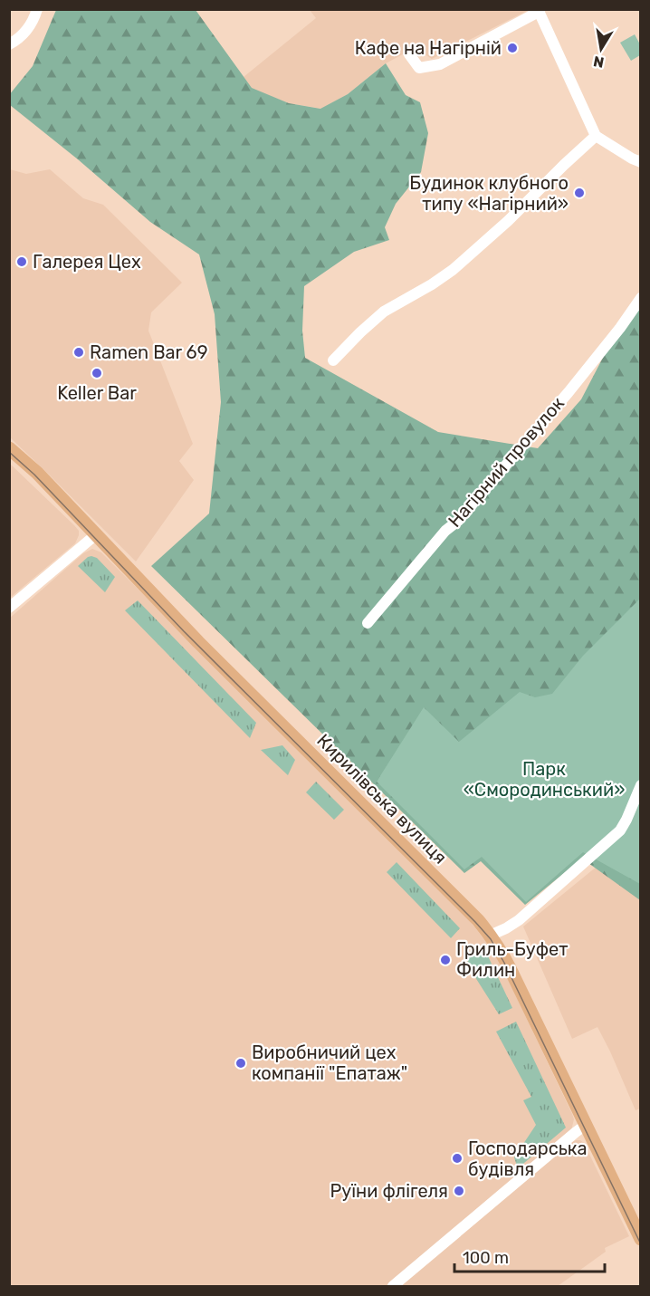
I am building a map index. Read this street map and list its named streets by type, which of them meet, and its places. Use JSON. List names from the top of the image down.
{
  "streets": {
    "main road": ["Кирилівська вулиця"],
    "street": ["Нагірний провулок"]
  },
  "parks": ["Парк «Смородинський»"],
  "places": [
    "Кафе на Нагірній",
    "Будинок клубного типу «Нагірний»",
    "Галерея Цех",
    "Ramen Bar 69",
    "Keller Bar",
    "Гриль-Буфет Филин",
    "Виробничий цех компанії \"Епатаж\"",
    "Господарська будівля",
    "Руїни флігеля"
  ],
  "scale_bar": "100 m",
  "north": "bottom"
}
